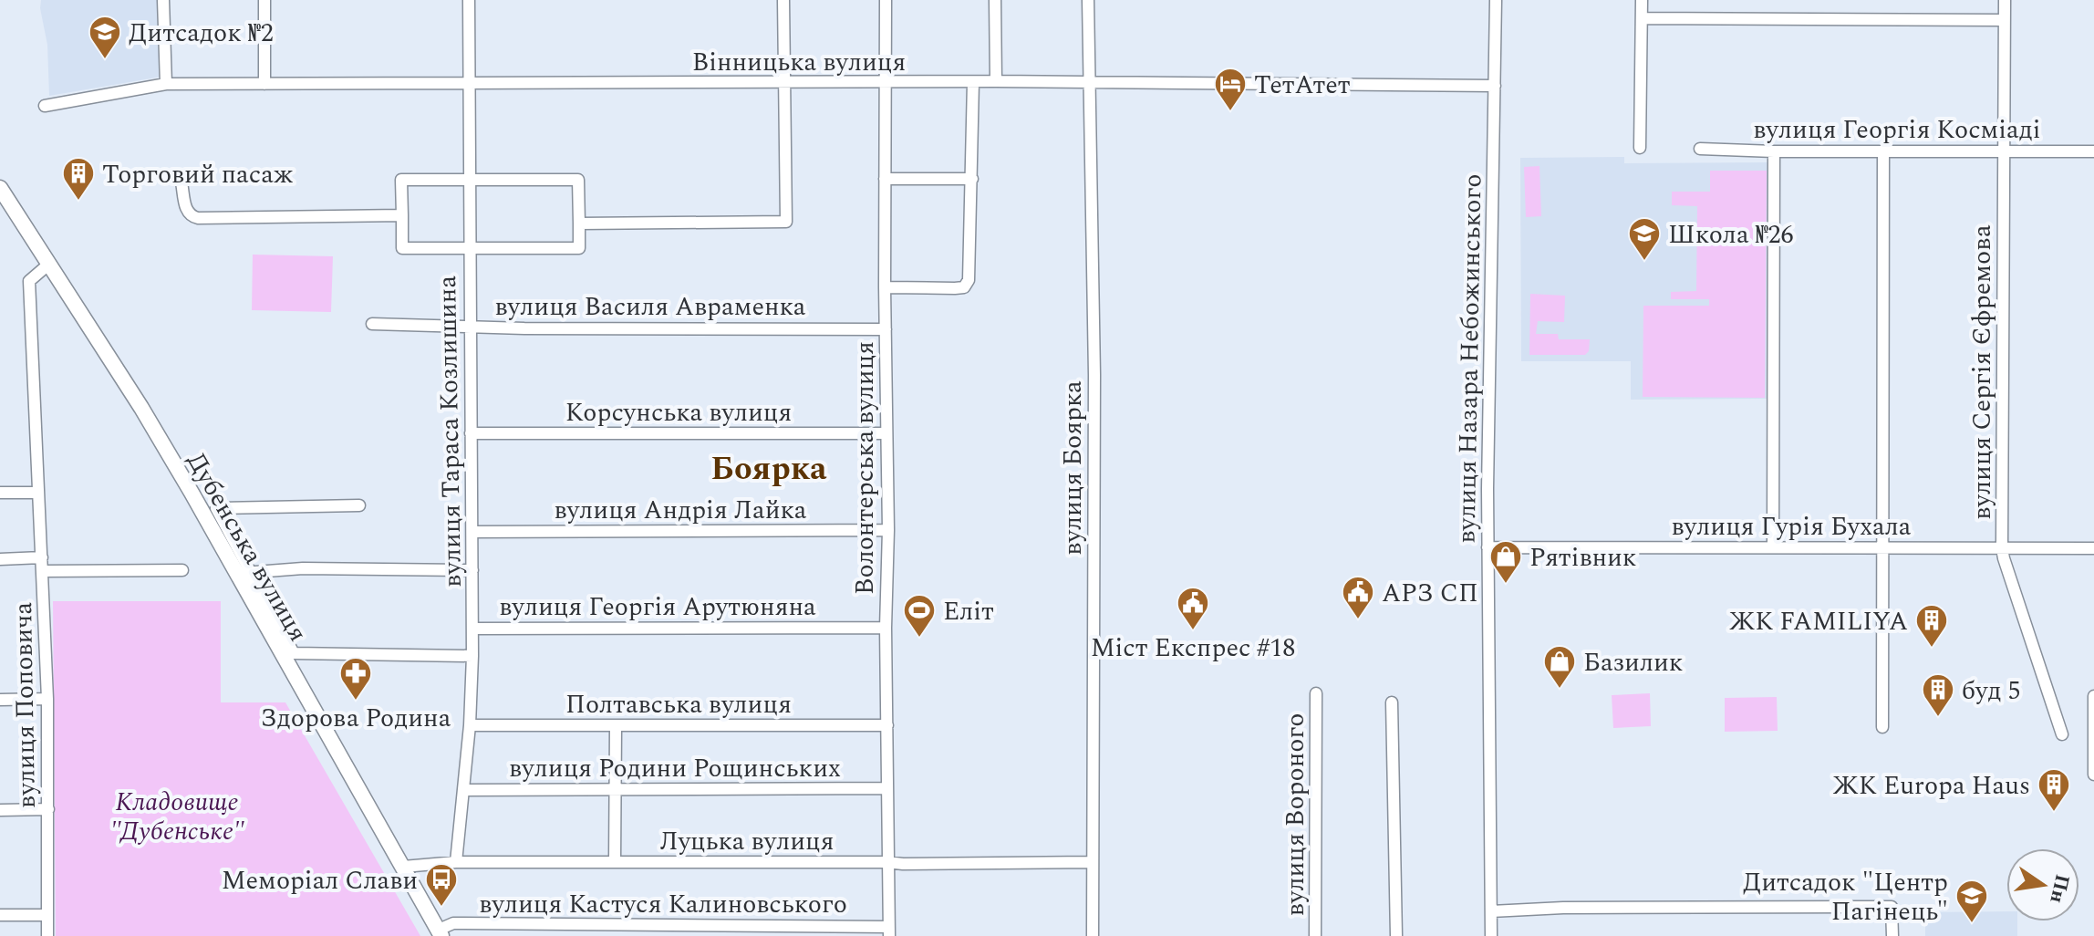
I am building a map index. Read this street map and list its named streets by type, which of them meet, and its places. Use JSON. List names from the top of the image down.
{
  "streets": {
    "main road": ["Дубенська вулиця"],
    "street": [
      "Вінницька вулиця",
      "вулиця Георгія Косміаді",
      "вулиця Василя Авраменка",
      "вулиця Назара Небожинського",
      "вулиця Сергія Єфремова",
      "Корсунська вулиця",
      "вулиця Тараса Козлишина",
      "Волонтерська вулиця",
      "вулиця Боярка",
      "вулиця Андрія Лайка",
      "вулиця Гурія Бухала",
      "вулиця Георгія Арутюняна",
      "Полтавська вулиця",
      "вулиця Поповича",
      "вулиця Родини Рощинських",
      "вулиця Вороного",
      "Луцька вулиця",
      "вулиця Кастуся Калиновського"
    ]
  },
  "crossings": [
    ["Вінницька вулиця", "вулиця Назара Небожинського"],
    ["Вінницька вулиця", "вулиця Тараса Козлишина"],
    ["Вінницька вулиця", "Волонтерська вулиця"],
    ["Вінницька вулиця", "вулиця Боярка"],
    ["вулиця Георгія Косміаді", "вулиця Сергія Єфремова"],
    ["вулиця Василя Авраменка", "вулиця Тараса Козлишина"],
    ["вулиця Василя Авраменка", "Волонтерська вулиця"],
    ["вулиця Назара Небожинського", "вулиця Гурія Бухала"],
    ["вулиця Сергія Єфремова", "вулиця Гурія Бухала"],
    ["Корсунська вулиця", "вулиця Тараса Козлишина"],
    ["Корсунська вулиця", "Волонтерська вулиця"],
    ["вулиця Тараса Козлишина", "вулиця Андрія Лайка"],
    ["вулиця Тараса Козлишина", "вулиця Георгія Арутюняна"],
    ["вулиця Тараса Козлишина", "Полтавська вулиця"],
    ["вулиця Тараса Козлишина", "вулиця Родини Рощинських"],
    ["вулиця Тараса Козлишина", "Луцька вулиця"],
    ["Волонтерська вулиця", "вулиця Андрія Лайка"],
    ["Волонтерська вулиця", "вулиця Георгія Арутюняна"],
    ["Волонтерська вулиця", "Полтавська вулиця"],
    ["Волонтерська вулиця", "вулиця Родини Рощинських"],
    ["Волонтерська вулиця", "Луцька вулиця"],
    ["Волонтерська вулиця", "вулиця Кастуся Калиновського"],
    ["вулиця Боярка", "Луцька вулиця"],
    ["Дубенська вулиця", "вулиця Поповича"],
    ["Дубенська вулиця", "Луцька вулиця"],
    ["Дубенська вулиця", "вулиця Кастуся Калиновського"]
  ],
  "districts": ["Боярка"],
  "parks": ["Кладовище \"Дубенське\""],
  "places": {
    "school or university": ["Дитсадок №2", "Школа №26", "Дитсадок \"Центр Пагінець\""],
    "hotel": ["ТетАтет"],
    "building": [
      "Торговий пасаж",
      "ЖК FAMILIYA",
      "буд 5",
      "ЖК Europa Haus"
    ],
    "shop": ["Рятівник", "Базилик"],
    "public building": ["АРЗ СП", "Міст Експрес #18"],
    "sports": ["Еліт"],
    "pharmacy": ["Здорова Родина"],
    "bus stop": ["Меморіал Слави"]
  },
  "north": "right"
}
